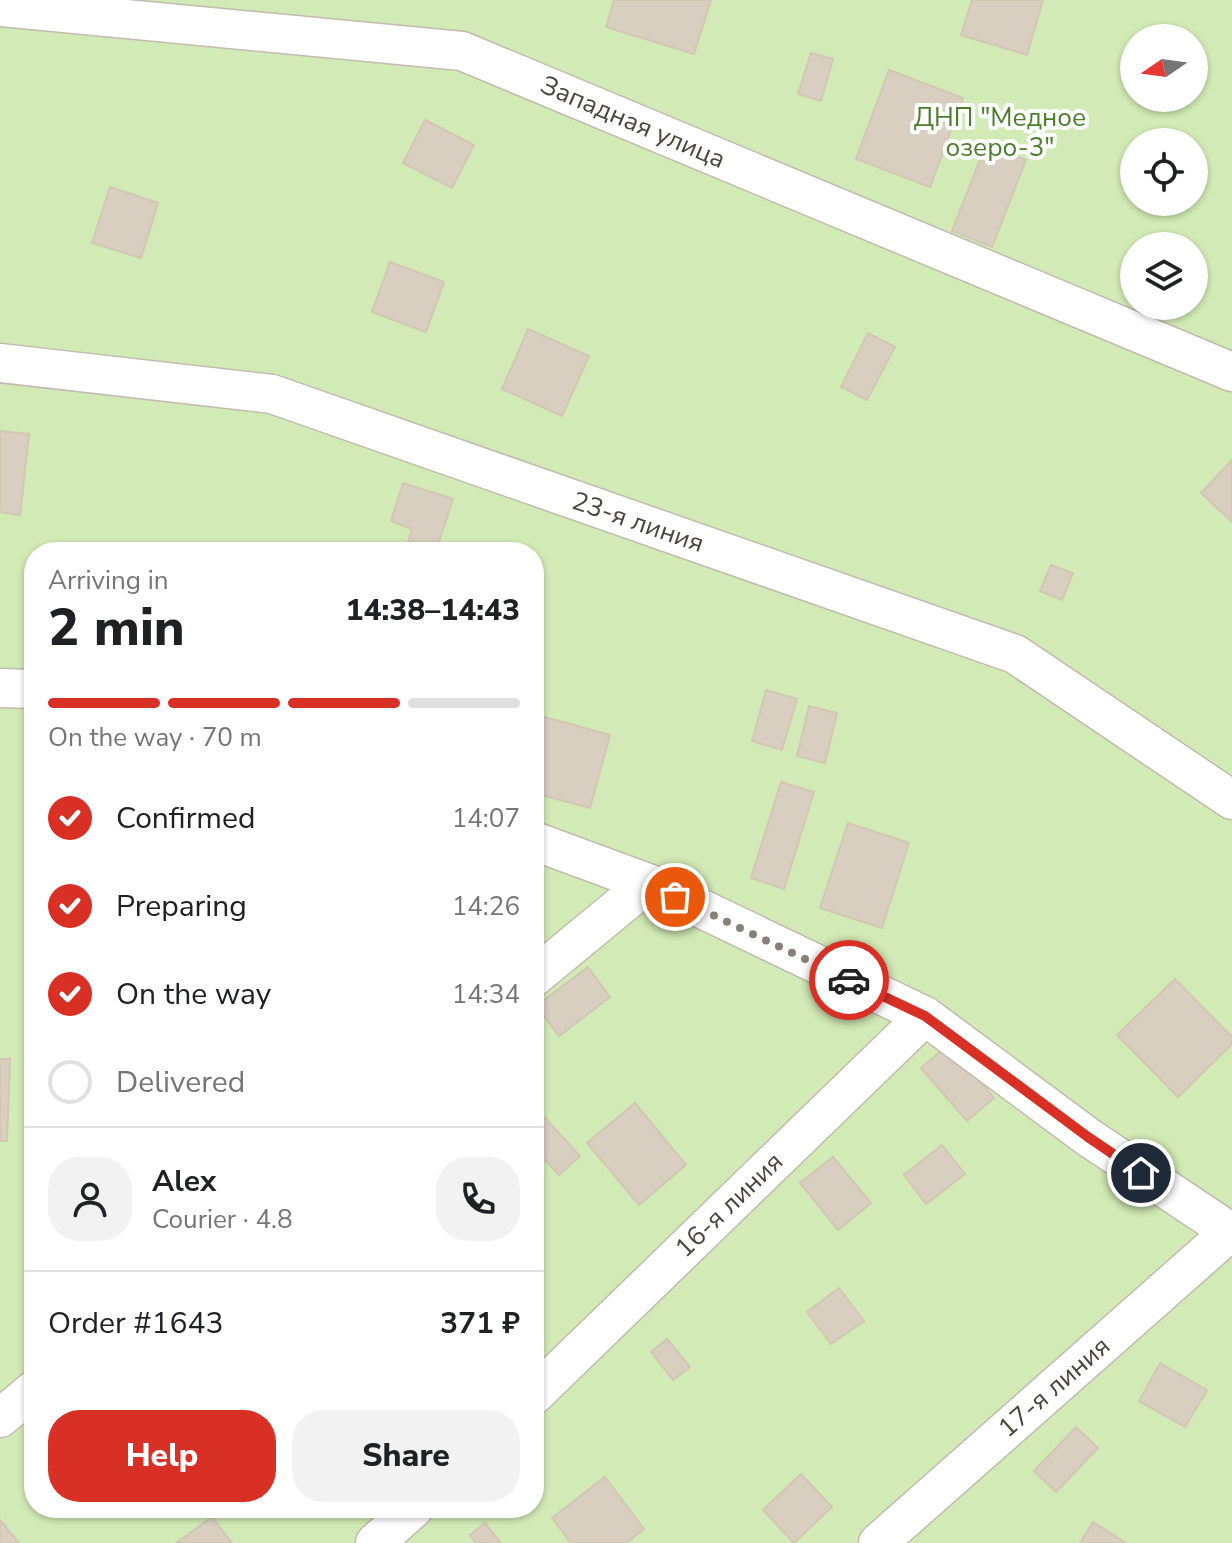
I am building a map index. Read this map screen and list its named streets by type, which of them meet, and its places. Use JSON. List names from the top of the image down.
{
  "streets": {
    "street": [
      "Западная улица",
      "23-я линия",
      "16-я линия",
      "17-я линия"
    ]
  },
  "parks": ["ДНП \"Медное озеро-3\""],
  "north": "left",
  "page": {
    "heading": ["2 min", "Arriving in", "14:38–14:43"],
    "panel": [
      "Alex",
      "Courier · 4.8",
      "Order #1643",
      "371 ₽"
    ],
    "bar": "On the way · 70 m",
    "list": [
      ["Confirmed", "14:07"],
      ["Preparing", "14:26"],
      ["On the way", "14:34"],
      "Delivered"
    ],
    "buttons": ["Help", "Share"]
  }
}
